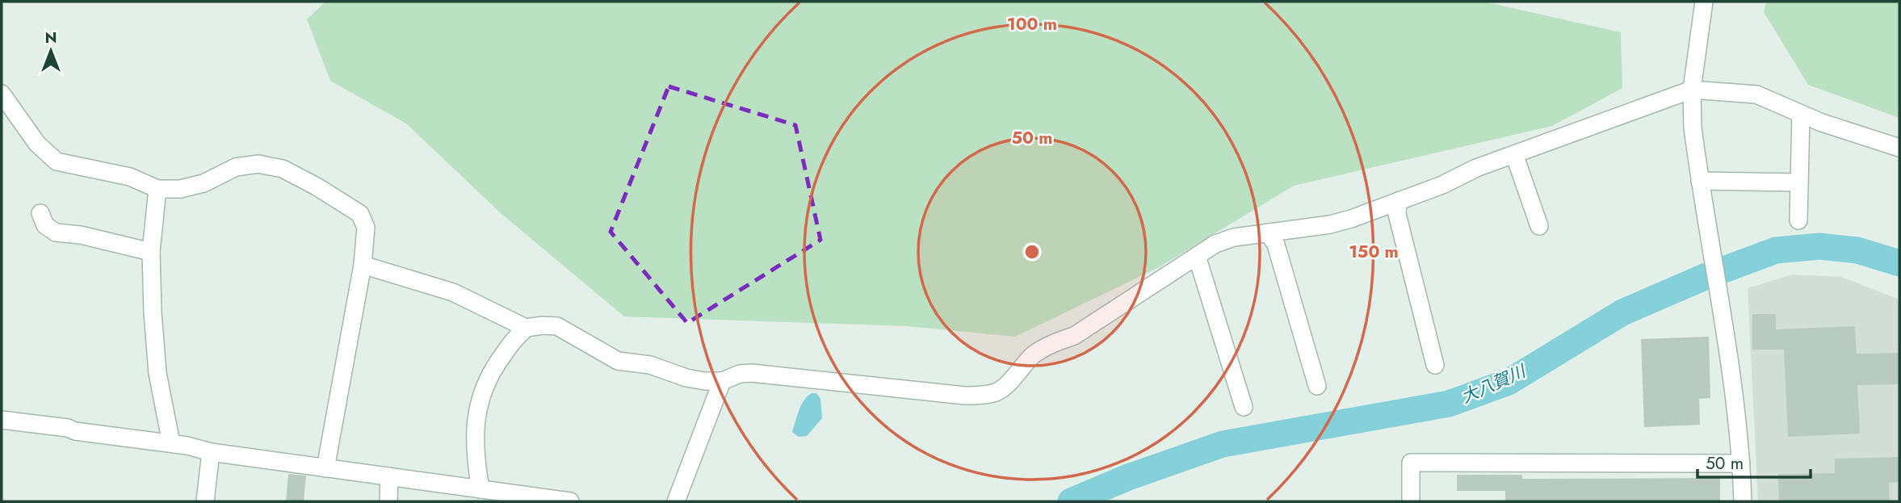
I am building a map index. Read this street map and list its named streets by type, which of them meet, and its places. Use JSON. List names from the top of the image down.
{
  "water": ["大八賀川"],
  "scale_bar": "50 m",
  "north": "top",
  "rings": ["100 m", "50 m", "150 m"]
}
